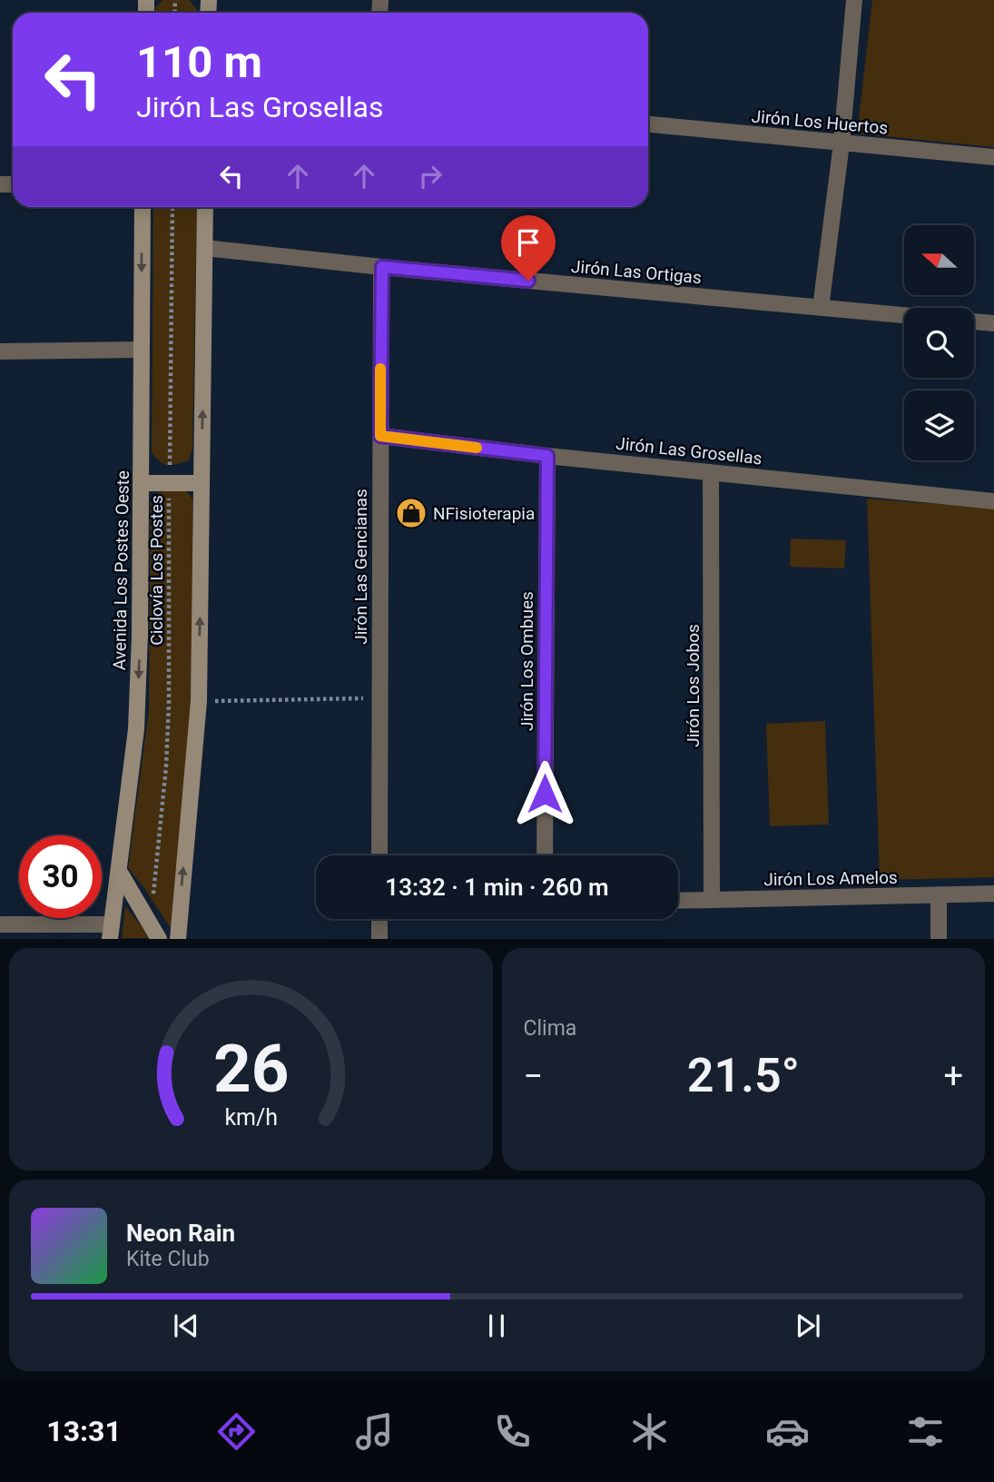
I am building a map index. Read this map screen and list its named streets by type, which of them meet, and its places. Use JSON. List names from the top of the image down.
{
  "streets": {
    "main road": ["Avenida Los Postes Oeste"],
    "street": [
      "Jirón Los Huertos",
      "Jirón Las Ortigas",
      "Jirón Las Grosellas",
      "Jirón Las Gencianas",
      "Jirón Los Ombues",
      "Jirón Los Jobos",
      "Jirón Los Amelos"
    ],
    "path": ["Ciclovía Los Postes"]
  },
  "crossings": [
    ["Jirón Las Ortigas", "Jirón Las Gencianas"],
    ["Jirón Las Grosellas", "Jirón Las Gencianas"],
    ["Jirón Las Grosellas", "Jirón Los Ombues"],
    ["Jirón Las Grosellas", "Jirón Los Jobos"],
    ["Jirón Los Jobos", "Jirón Los Amelos"]
  ],
  "places": {
    "shop": ["NFisioterapia"]
  },
  "north": "left",
  "page": {
    "turn": ["110 m", "Jirón Las Grosellas"],
    "limit": "30",
    "trip": "13:32 · 1 min · 260 m",
    "tile": "Clima",
    "heat": ["−", "21.5°", "+"],
    "song": ["Neon Rain", "Kite Club"],
    "tabs": "13:31",
    "gauge": ["26", "km/h"]
  }
}
